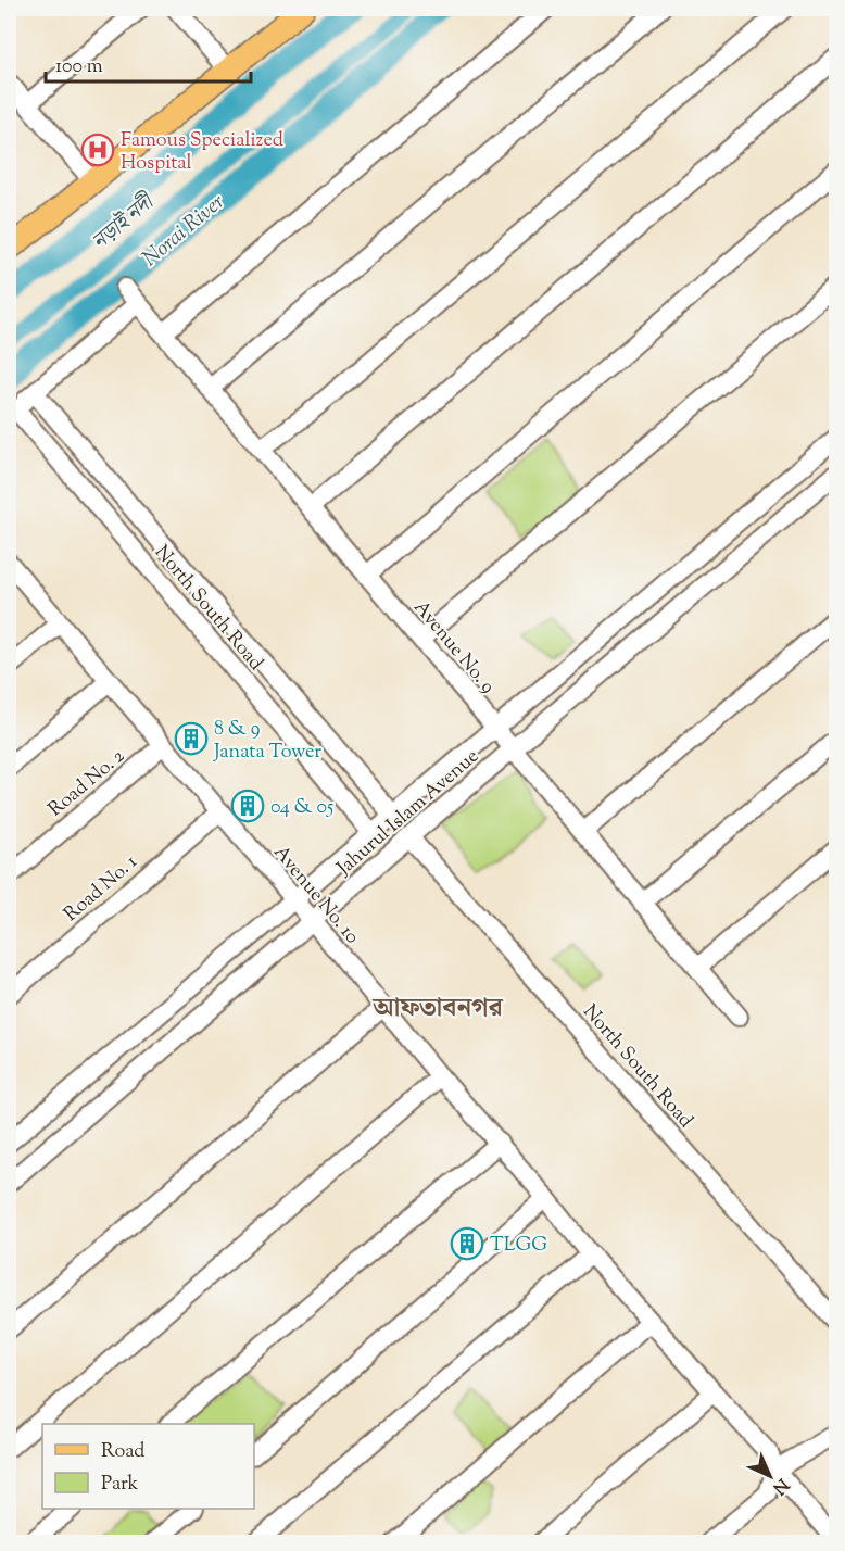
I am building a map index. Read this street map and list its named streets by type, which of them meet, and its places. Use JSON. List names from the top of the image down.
{
  "streets": {
    "street": [
      "North South Road",
      "Avenue No. 9",
      "Road No. 2",
      "Jahurul Islam Avenue",
      "Road No. 1",
      "Avenue No. 10"
    ]
  },
  "crossings": [
    ["North South Road", "Jahurul Islam Avenue"],
    ["Avenue No. 9", "Jahurul Islam Avenue"],
    ["Road No. 2", "Avenue No. 10"],
    ["Jahurul Islam Avenue", "Avenue No. 10"],
    ["Road No. 1", "Avenue No. 10"]
  ],
  "districts": ["আফতাবনগর"],
  "water": ["নড়াই নদী", "Norai River"],
  "places": {
    "hospital": ["Famous Specialized Hospital"],
    "building": ["8 & 9 Janata Tower", "04 & 05", "TLGG"]
  },
  "legend": ["Road", "Park"],
  "scale_bar": "100 m",
  "north": "bottom right"
}
